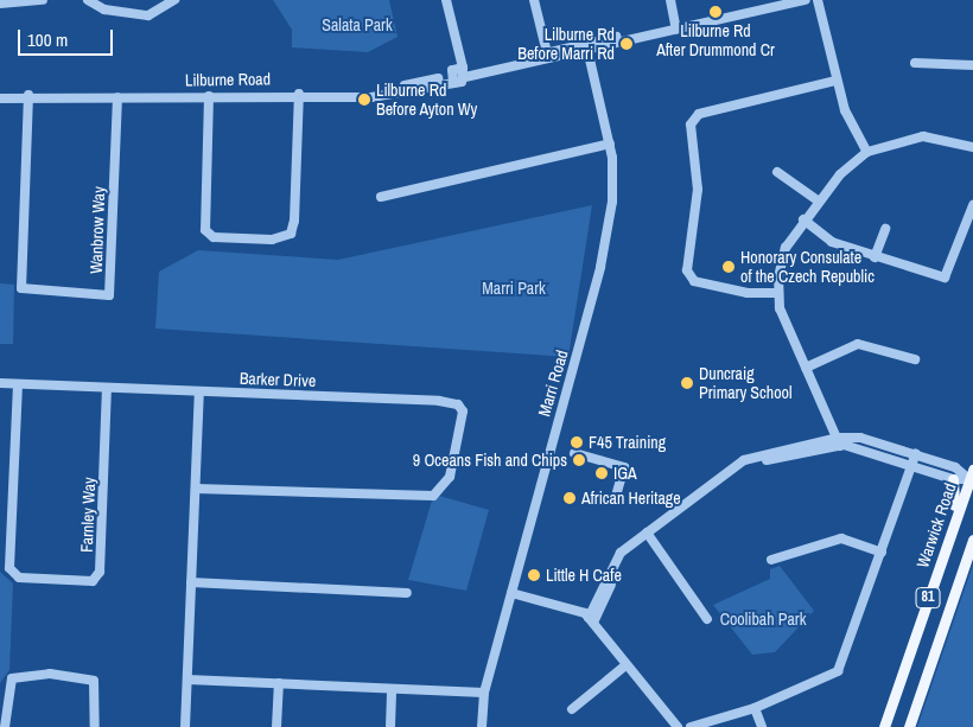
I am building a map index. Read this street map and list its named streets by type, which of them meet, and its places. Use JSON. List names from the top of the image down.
{
  "streets": {
    "main road": ["Warwick Road", "81"],
    "street": [
      "Lilburne Road",
      "Wanbrow Way",
      "Barker Drive",
      "Marri Road",
      "Farnley Way"
    ]
  },
  "crossings": [
    ["Lilburne Road", "Wanbrow Way"],
    ["Lilburne Road", "Marri Road"],
    ["Barker Drive", "Farnley Way"]
  ],
  "parks": ["Salata Park", "Marri Park", "Coolibah Park"],
  "places": [
    "Lilburne Rd After Drummond Cr",
    "Lilburne Rd Before Marri Rd",
    "Lilburne Rd Before Ayton Wy",
    "Honorary Consulate of the Czech Republic",
    "Duncraig Primary School",
    "F45 Training",
    "9 Oceans Fish and Chips",
    "IGA",
    "African Heritage",
    "Little H Cafe"
  ],
  "scale_bar": "100 m"
}
